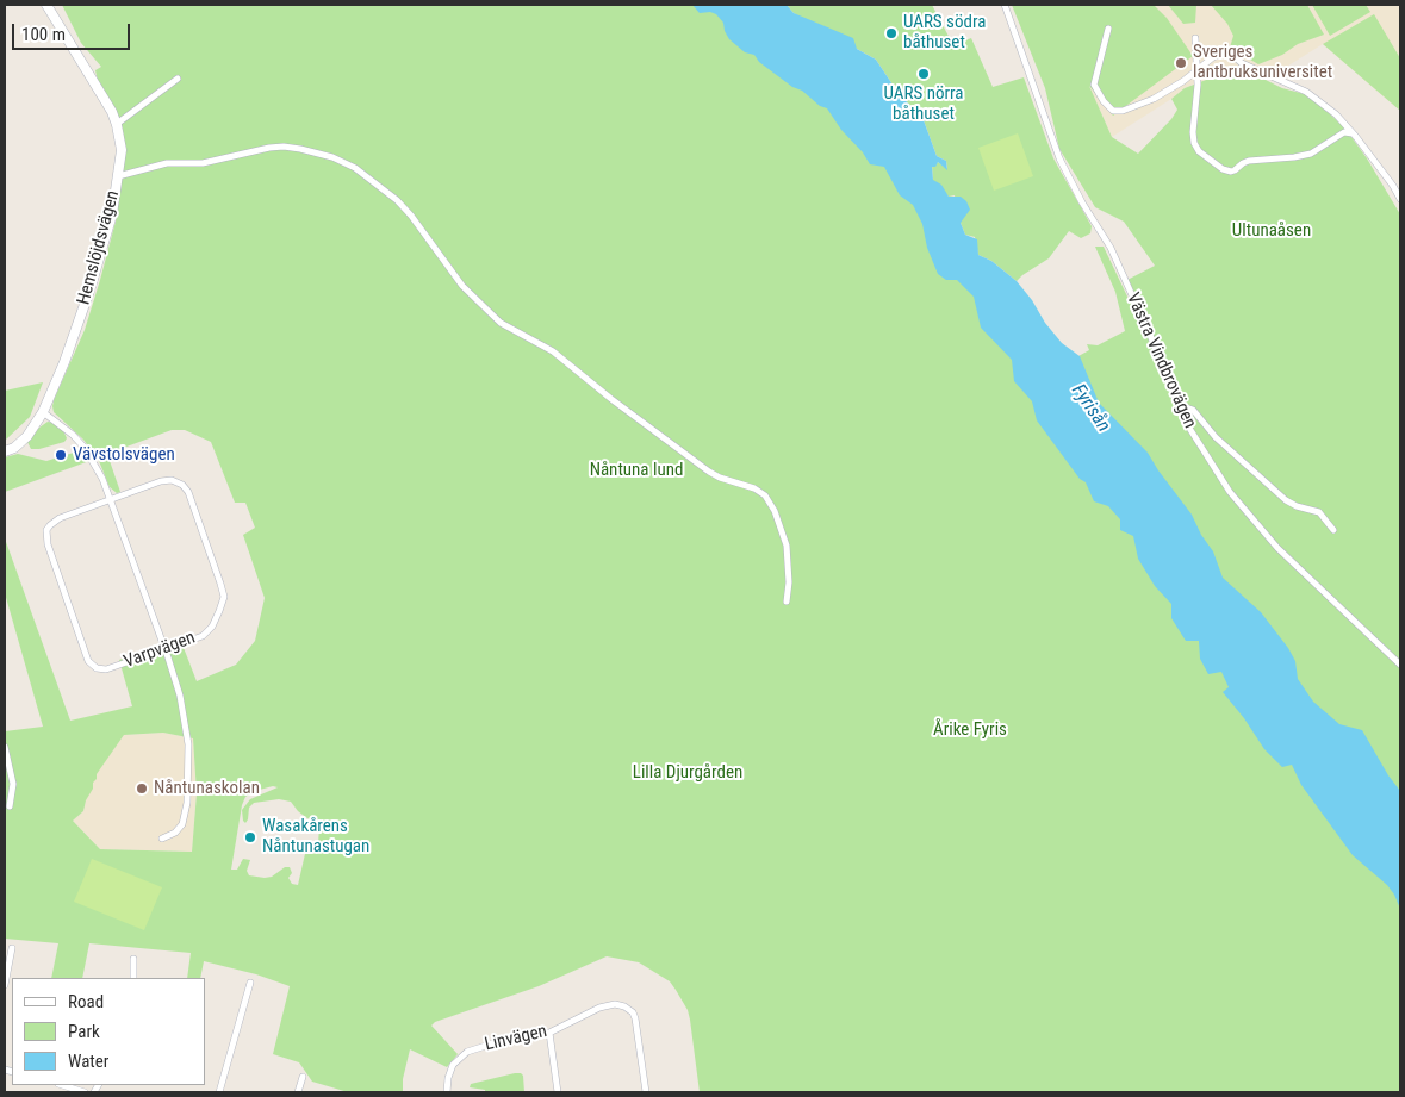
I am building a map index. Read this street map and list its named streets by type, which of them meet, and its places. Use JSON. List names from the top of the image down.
{
  "streets": {
    "street": [
      "Hemslöjdsvägen",
      "Västra Vindbrovägen",
      "Varpvägen",
      "Linvägen"
    ]
  },
  "water": ["Fyrisån"],
  "parks": [
    "Ultunaåsen",
    "Nåntuna lund",
    "Årike Fyris",
    "Lilla Djurgården"
  ],
  "places": [
    "UARS södra båthuset",
    "Sveriges lantbruksuniversitet",
    "UARS nörra båthuset",
    "Vävstolsvägen",
    "Nåntunaskolan",
    "Wasakårens Nåntunastugan"
  ],
  "legend": ["Road", "Park", "Water"],
  "scale_bar": "100 m"
}
